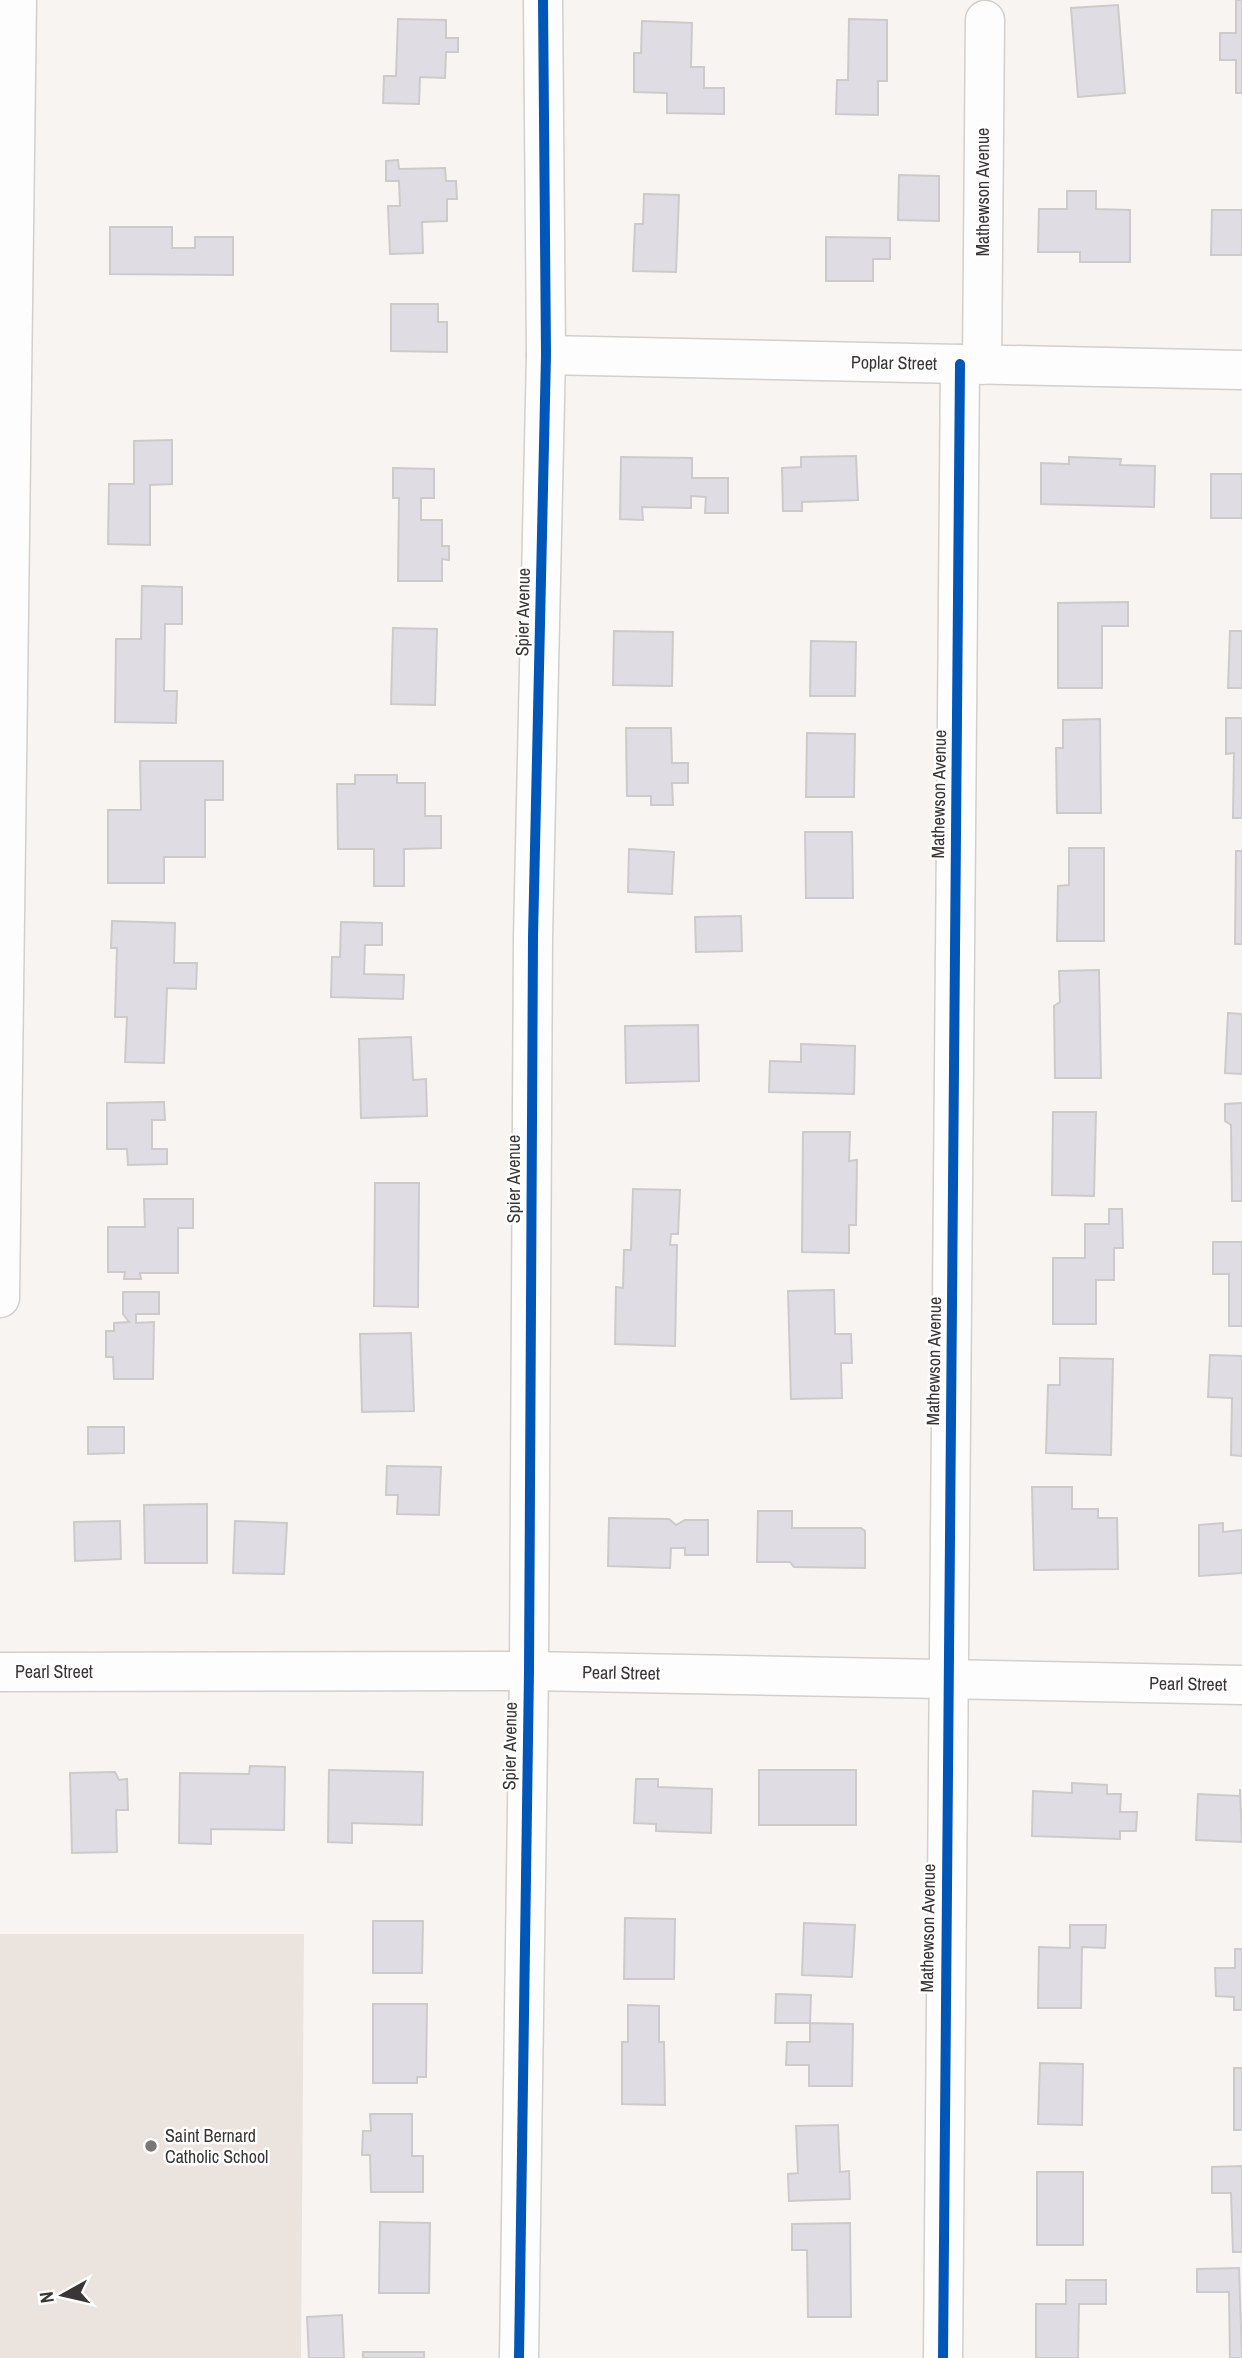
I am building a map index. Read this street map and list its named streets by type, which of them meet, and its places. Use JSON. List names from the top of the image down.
{
  "streets": {
    "street": [
      "Mathewson Avenue",
      "Poplar Street",
      "Spier Avenue",
      "Pearl Street"
    ]
  },
  "crossings": [
    ["Mathewson Avenue", "Poplar Street"],
    ["Mathewson Avenue", "Pearl Street"],
    ["Poplar Street", "Spier Avenue"],
    ["Spier Avenue", "Pearl Street"]
  ],
  "places": ["Saint Bernard Catholic School"],
  "north": "left"
}
